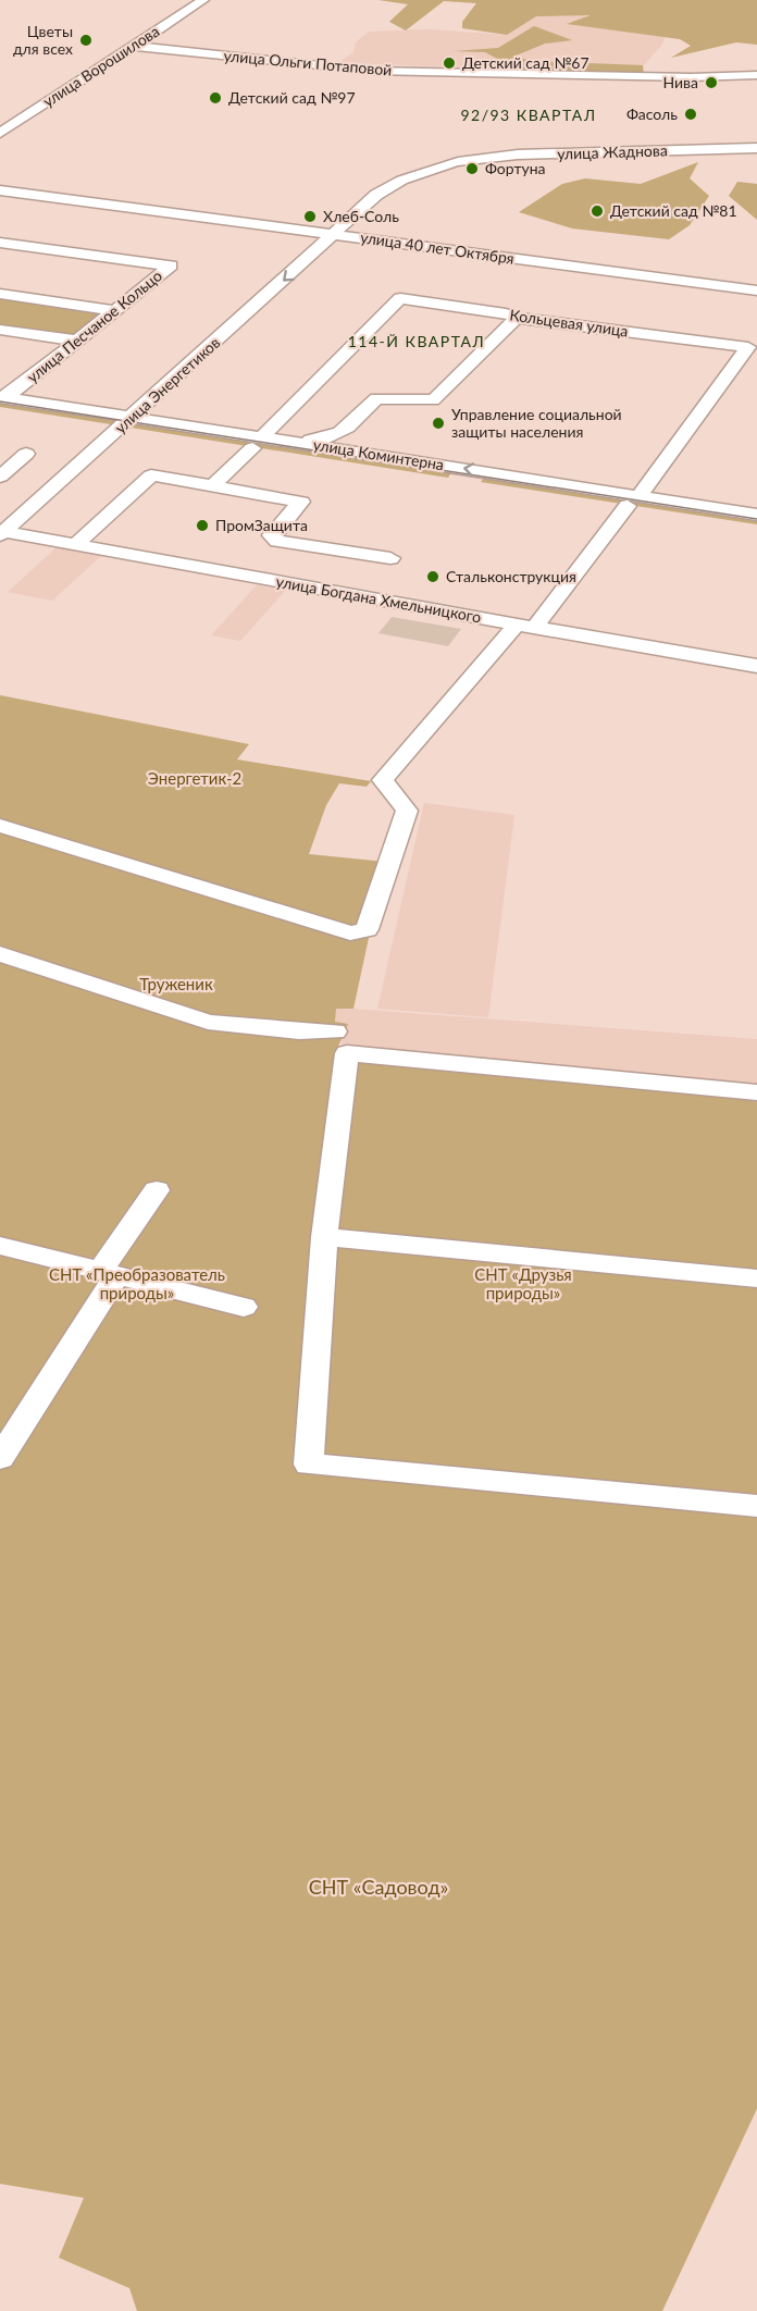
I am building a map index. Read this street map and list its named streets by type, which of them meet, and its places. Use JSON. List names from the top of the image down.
{
  "streets": {
    "street": [
      "улица Ольги Потаповой",
      "улица Ворошилова",
      "улица Жаднова",
      "улица 40 лет Октября",
      "Кольцевая улица",
      "улица Песчаное Кольцо",
      "улица Энергетиков",
      "улица Коминтерна",
      "улица Богдана Хмельницкого"
    ]
  },
  "crossings": [
    ["улица Ольги Потаповой", "улица Ворошилова"],
    ["улица Жаднова", "улица 40 лет Октября"],
    ["улица Жаднова", "улица Энергетиков"],
    ["улица 40 лет Октября", "улица Энергетиков"],
    ["Кольцевая улица", "улица Коминтерна"],
    ["Кольцевая улица", "улица Богдана Хмельницкого"],
    ["улица Песчаное Кольцо", "улица Коминтерна"],
    ["улица Энергетиков", "улица Коминтерна"],
    ["улица Энергетиков", "улица Богдана Хмельницкого"]
  ],
  "one_way": ["улица Энергетиков"],
  "districts": ["92/93 КВАРТАЛ", "114-Й КВАРТАЛ"],
  "parks": [
    "Энергетик-2",
    "Труженик",
    "СНТ «Преобразователь природы»",
    "СНТ «Друзья природы»",
    "СНТ «Садовод»"
  ],
  "places": [
    "Цветы для всех",
    "Детский сад №67",
    "Нива",
    "Детский сад №97",
    "Фасоль",
    "Фортуна",
    "Детский сад №81",
    "Хлеб-Соль",
    "Управление социальной защиты населения",
    "ПромЗащита",
    "Стальконструкция"
  ]
}
